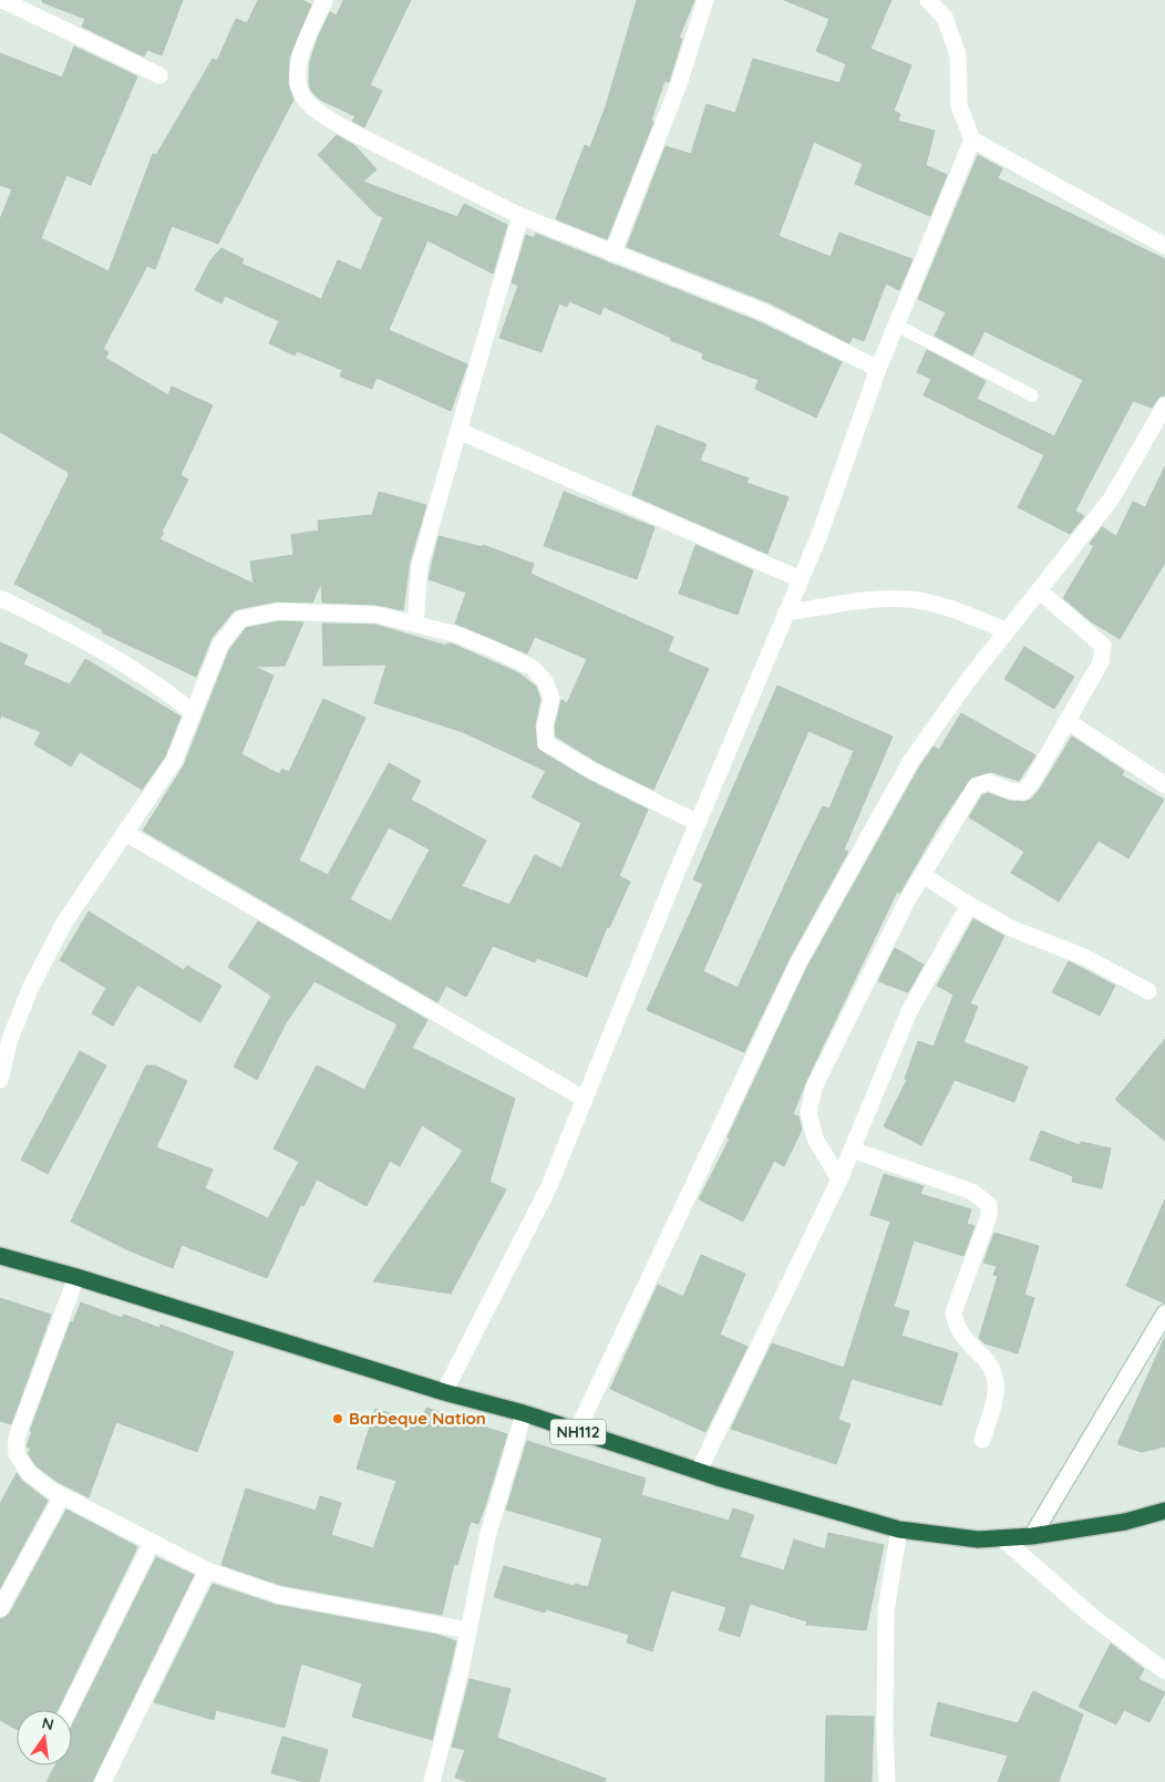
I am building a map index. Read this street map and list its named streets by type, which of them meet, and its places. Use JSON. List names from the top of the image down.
{
  "streets": {
    "highway": ["NH112"]
  },
  "places": ["Barbeque Nation"],
  "north": "top"
}
